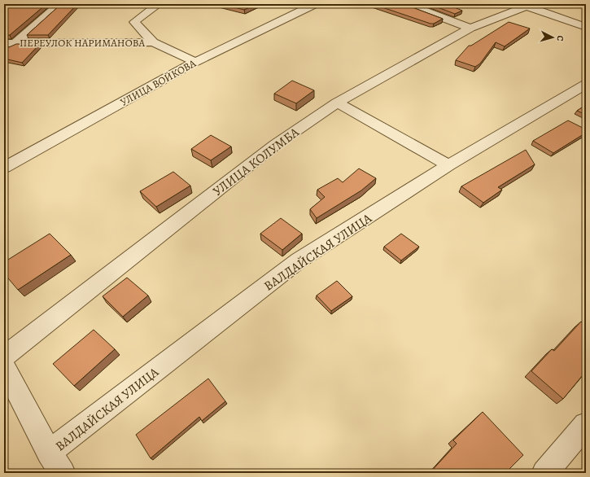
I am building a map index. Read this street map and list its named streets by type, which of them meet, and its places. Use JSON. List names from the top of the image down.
{
  "streets": {
    "street": [
      "ПЕРЕУЛОК НАРИМАНОВА",
      "УЛИЦА ВОЙКОВА",
      "УЛИЦА КОЛУМБА",
      "ВАЛДАЙСКАЯ УЛИЦА"
    ]
  },
  "crossings": [
    ["ПЕРЕУЛОК НАРИМАНОВА", "УЛИЦА ВОЙКОВА"]
  ],
  "north": "right"
}
